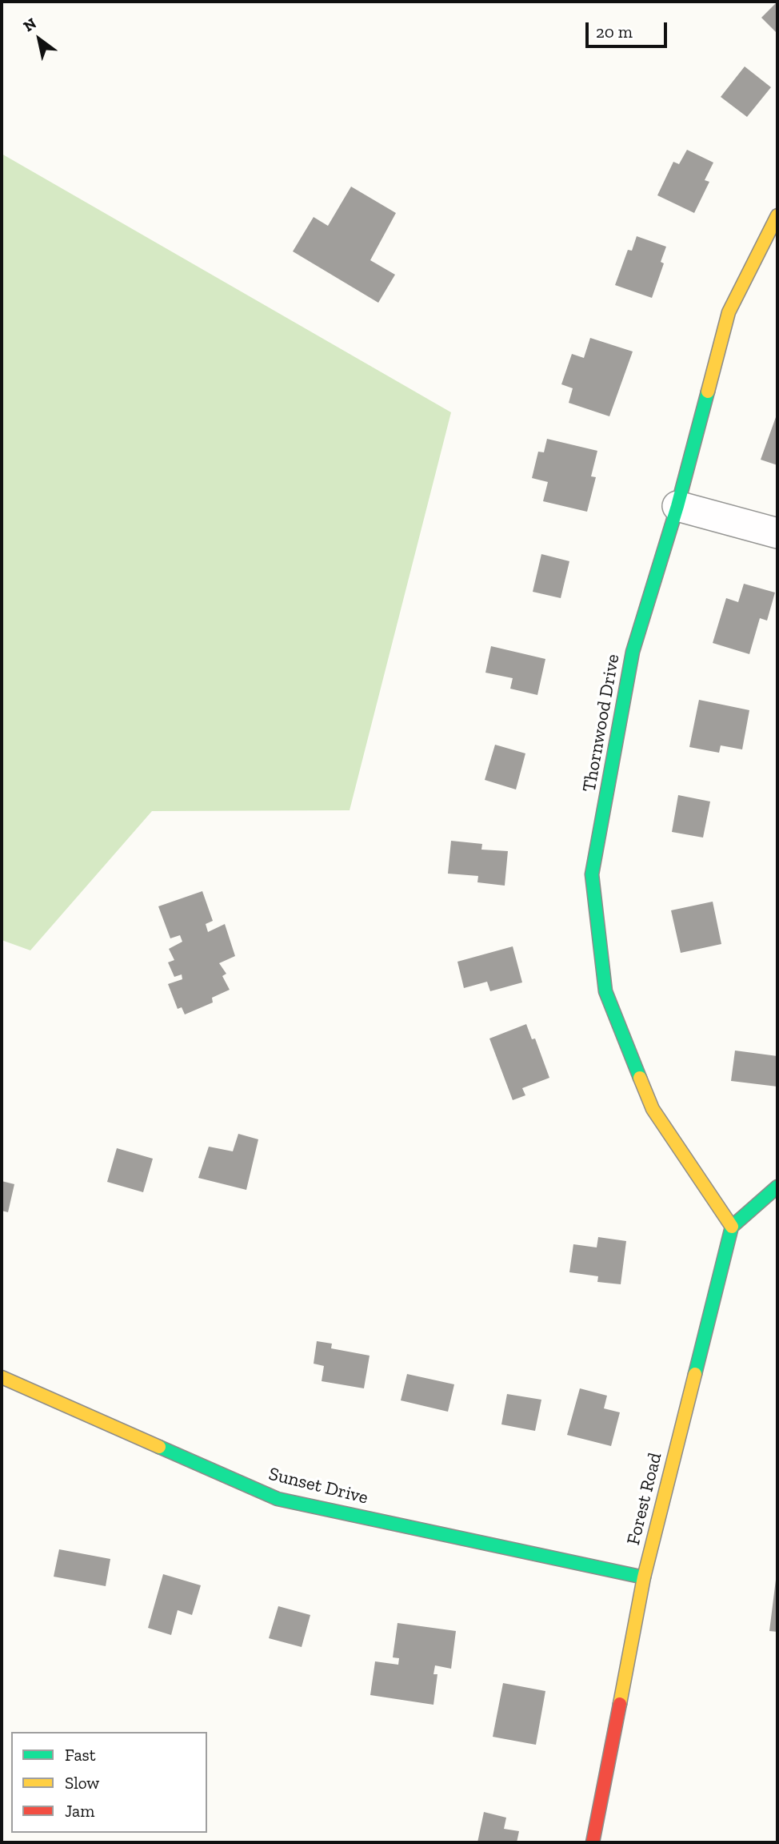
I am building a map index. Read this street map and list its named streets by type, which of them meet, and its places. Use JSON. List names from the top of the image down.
{
  "streets": {
    "street": ["Thornwood Drive", "Sunset Drive", "Forest Road"]
  },
  "crossings": [
    ["Thornwood Drive", "Forest Road"],
    ["Sunset Drive", "Forest Road"]
  ],
  "legend": ["Fast", "Slow", "Jam"],
  "scale_bar": "20 m",
  "north": "top left"
}
